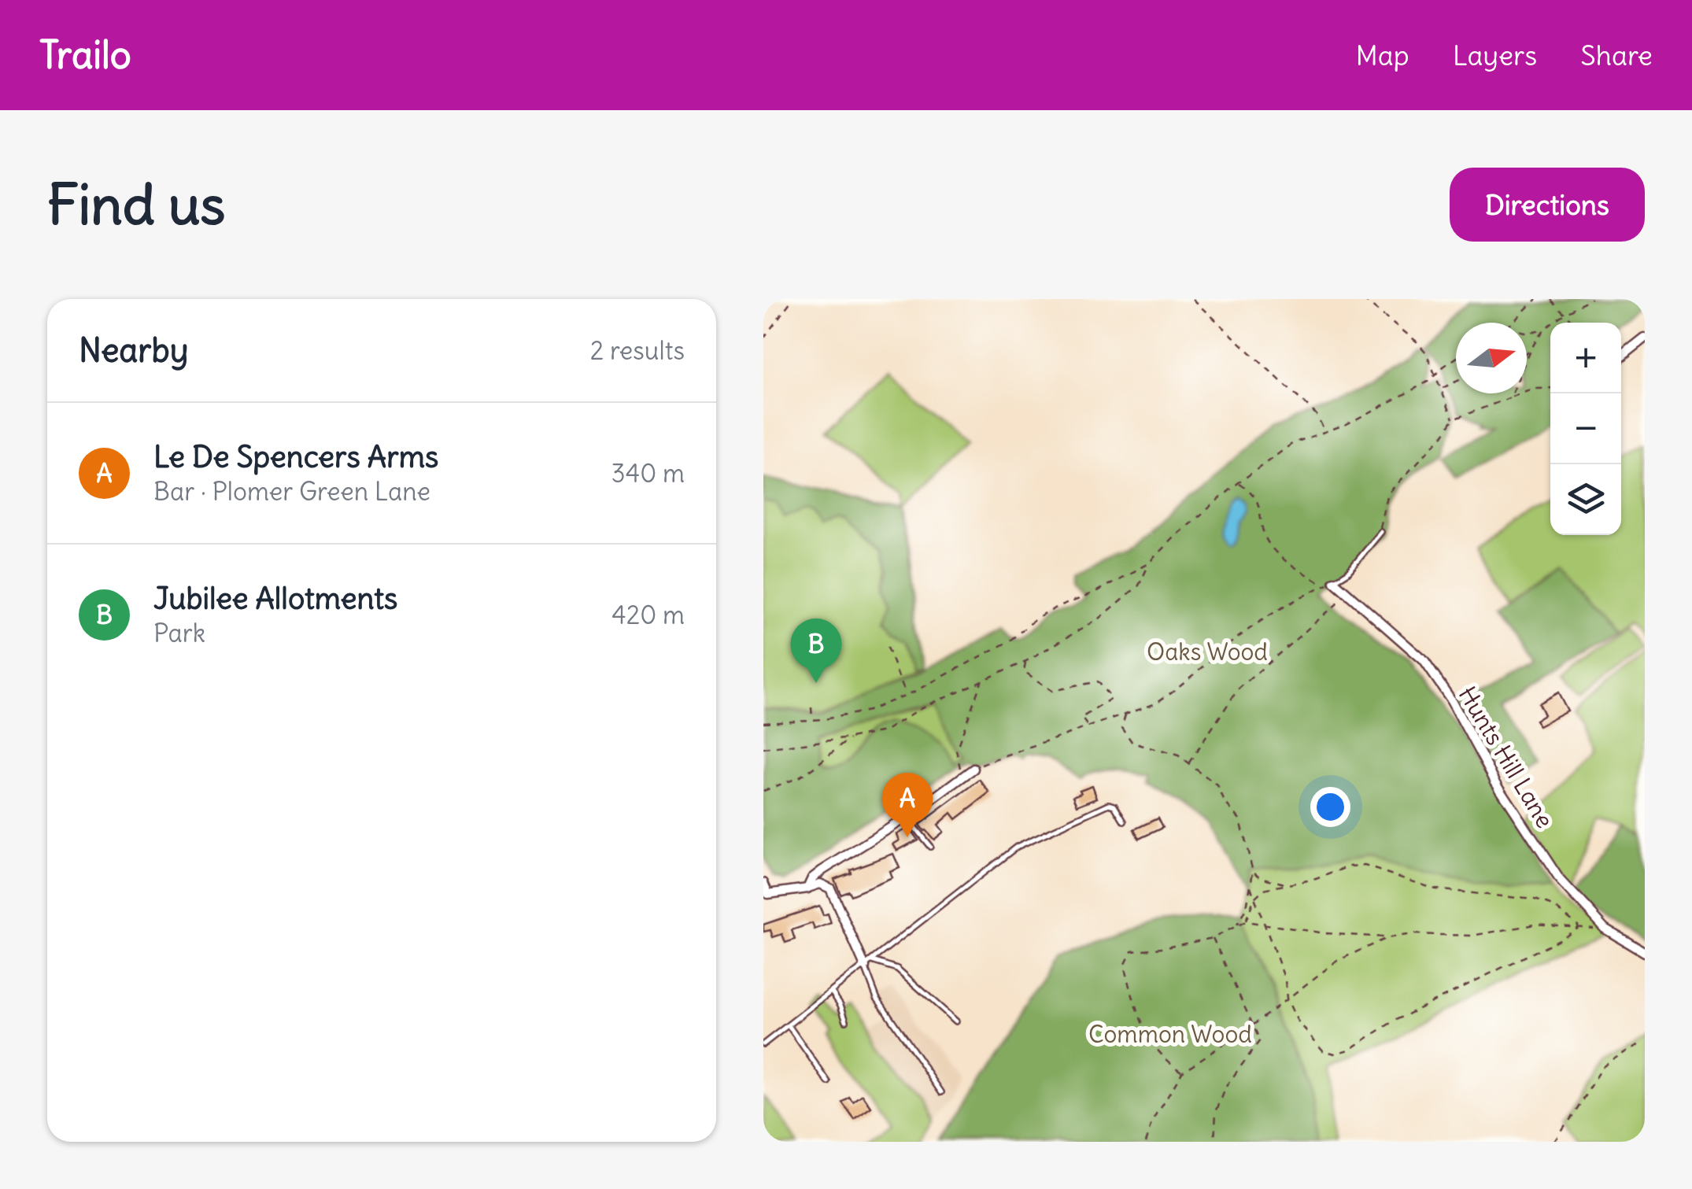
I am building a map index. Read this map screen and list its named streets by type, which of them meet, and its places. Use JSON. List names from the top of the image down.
{
  "streets": {
    "street": ["Hunts Hill Lane"]
  },
  "parks": ["Oaks Wood", "Common Wood"],
  "north": "right",
  "page": {
    "header": "Trailo",
    "nav": ["Map", "Layers", "Share"],
    "buttons": "Directions",
    "title": "Find us",
    "heading": ["Nearby", "2 results"],
    "map_buttons": ["+", "−"],
    "list": [
      {
        "mark": "A",
        "name": "Le De Spencers Arms",
        "note": "Bar · Plomer Green Lane",
        "value": "340 m"
      },
      {
        "mark": "B",
        "name": "Jubilee Allotments",
        "note": "Park",
        "value": "420 m"
      }
    ],
    "pins": ["B", "A"]
  }
}
